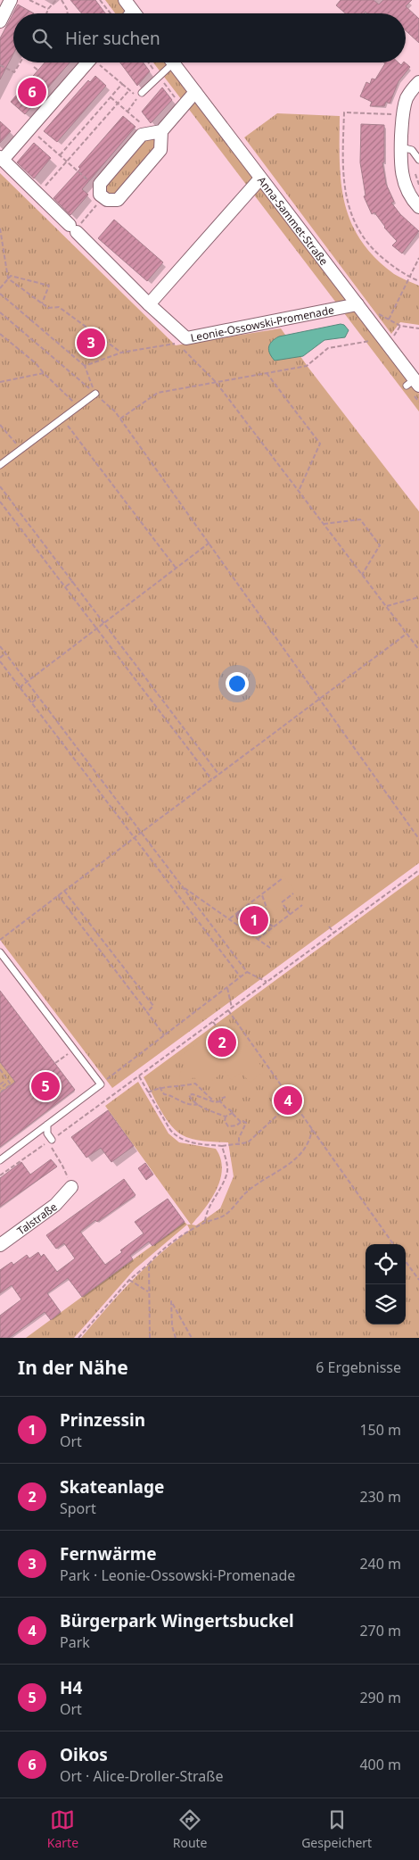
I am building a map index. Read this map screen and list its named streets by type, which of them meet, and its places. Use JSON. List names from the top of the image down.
{
  "streets": {
    "street": ["Anna-Sammet-Straße", "Leonie-Ossowski-Promenade", "Talstraße"]
  },
  "crossings": [
    ["Anna-Sammet-Straße", "Leonie-Ossowski-Promenade"]
  ],
  "page": {
    "search": "Hier suchen",
    "pins": [
      "6",
      "3",
      "1",
      "2",
      "5",
      "4"
    ],
    "heading": ["In der Nähe", "6 Ergebnisse"],
    "list": [
      {
        "mark": "1",
        "name": "Prinzessin",
        "note": "Ort",
        "value": "150 m"
      },
      {
        "mark": "2",
        "name": "Skateanlage",
        "note": "Sport",
        "value": "230 m"
      },
      {
        "mark": "3",
        "name": "Fernwärme",
        "note": "Park · Leonie-Ossowski-Promenade",
        "value": "240 m"
      },
      {
        "mark": "4",
        "name": "Bürgerpark Wingertsbuckel",
        "note": "Park",
        "value": "270 m"
      },
      {
        "mark": "5",
        "name": "H4",
        "note": "Ort",
        "value": "290 m"
      },
      {
        "mark": "6",
        "name": "Oikos",
        "note": "Ort · Alice-Droller-Straße",
        "value": "400 m"
      }
    ],
    "nav": ["Karte", "Route", "Gespeichert"]
  }
}
